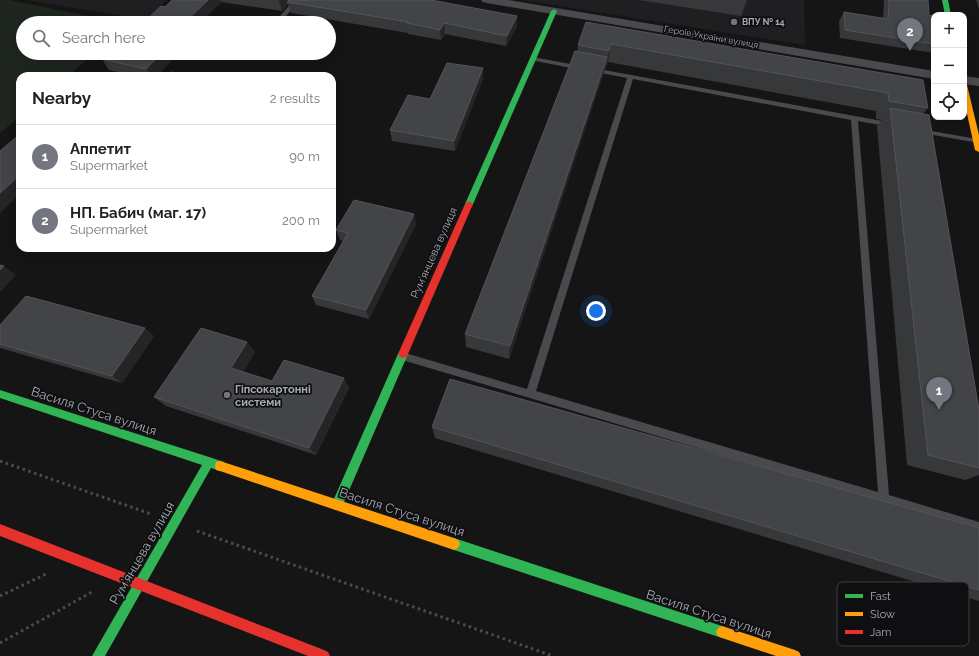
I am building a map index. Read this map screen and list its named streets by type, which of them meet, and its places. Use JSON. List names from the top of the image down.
{
  "streets": {
    "street": ["Героїв України вулиця", "Рум’янцева вулиця", "Василя Стуса вулиця"]
  },
  "crossings": [
    ["Героїв України вулиця", "Рум’янцева вулиця"],
    ["Рум’янцева вулиця", "Василя Стуса вулиця"]
  ],
  "places": ["ВПУ № 14", "Гіпсокартонні системи"],
  "legend": ["Fast", "Slow", "Jam"],
  "page": {
    "map_buttons": ["+", "−"],
    "search": "Search here",
    "pins": ["2", "1"],
    "heading": ["Nearby", "2 results"],
    "list": [
      {
        "mark": "1",
        "name": "Аппетит",
        "note": "Supermarket",
        "value": "90 m"
      },
      {
        "mark": "2",
        "name": "НП. Бабич (маг. 17)",
        "note": "Supermarket",
        "value": "200 m"
      }
    ]
  }
}
